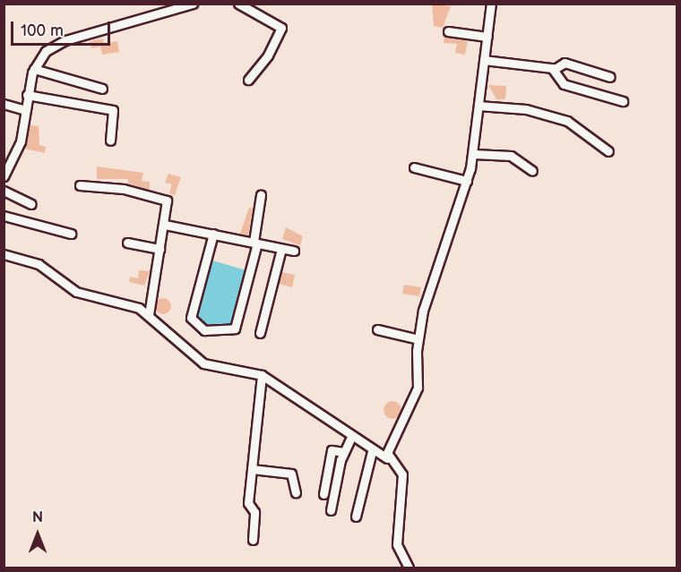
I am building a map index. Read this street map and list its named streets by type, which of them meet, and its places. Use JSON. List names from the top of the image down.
{
  "scale_bar": "100 m",
  "north": "top"
}
